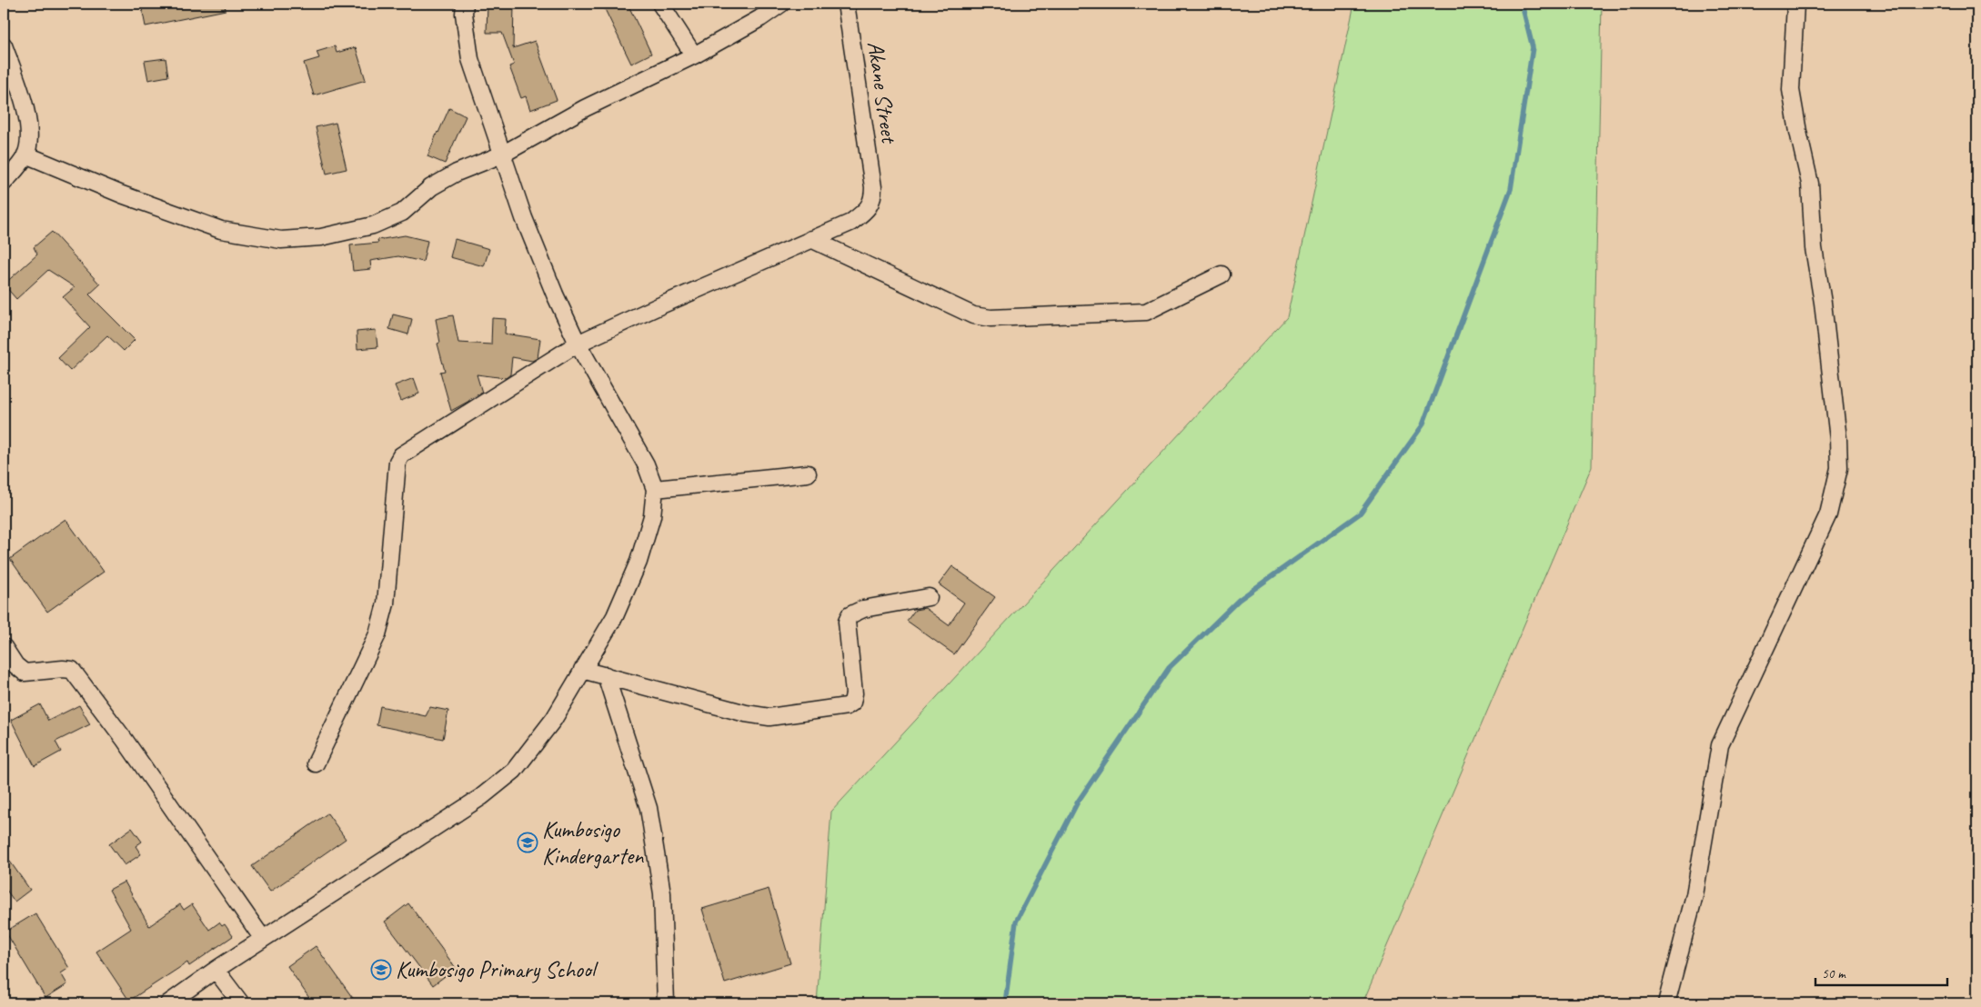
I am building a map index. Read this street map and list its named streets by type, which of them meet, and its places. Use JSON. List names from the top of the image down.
{
  "streets": {
    "street": ["Akane Street"]
  },
  "places": {
    "school or university": ["Kumbosigo Kindergarten", "Kumbosigo Primary School"]
  },
  "scale_bar": "50 m"
}
